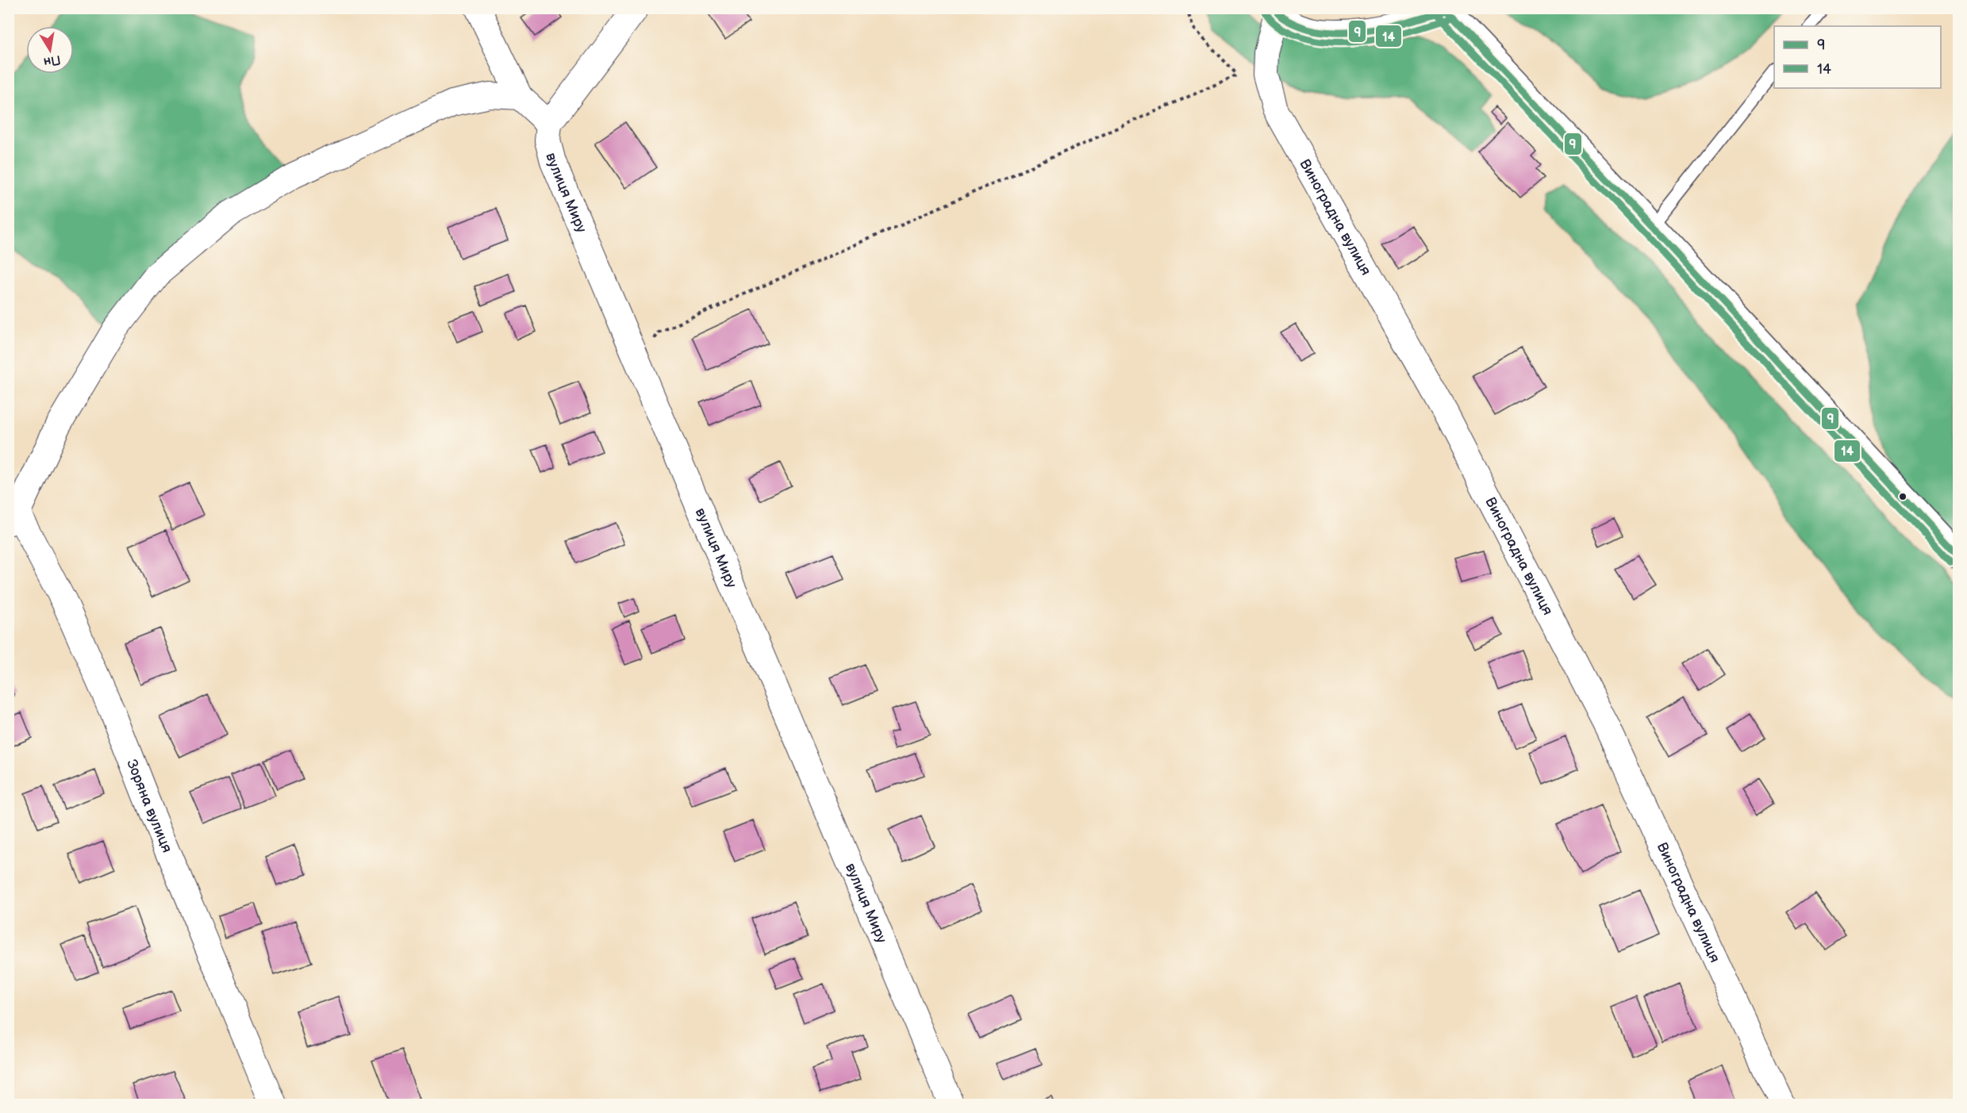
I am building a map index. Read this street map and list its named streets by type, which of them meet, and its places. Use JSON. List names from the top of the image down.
{
  "streets": {
    "street": ["вулиця Миру", "Виноградна вулиця", "Зоряна вулиця"]
  },
  "lines": ["transit line 9", "transit line 14"],
  "legend": ["9", "14"],
  "north": "bottom"
}
